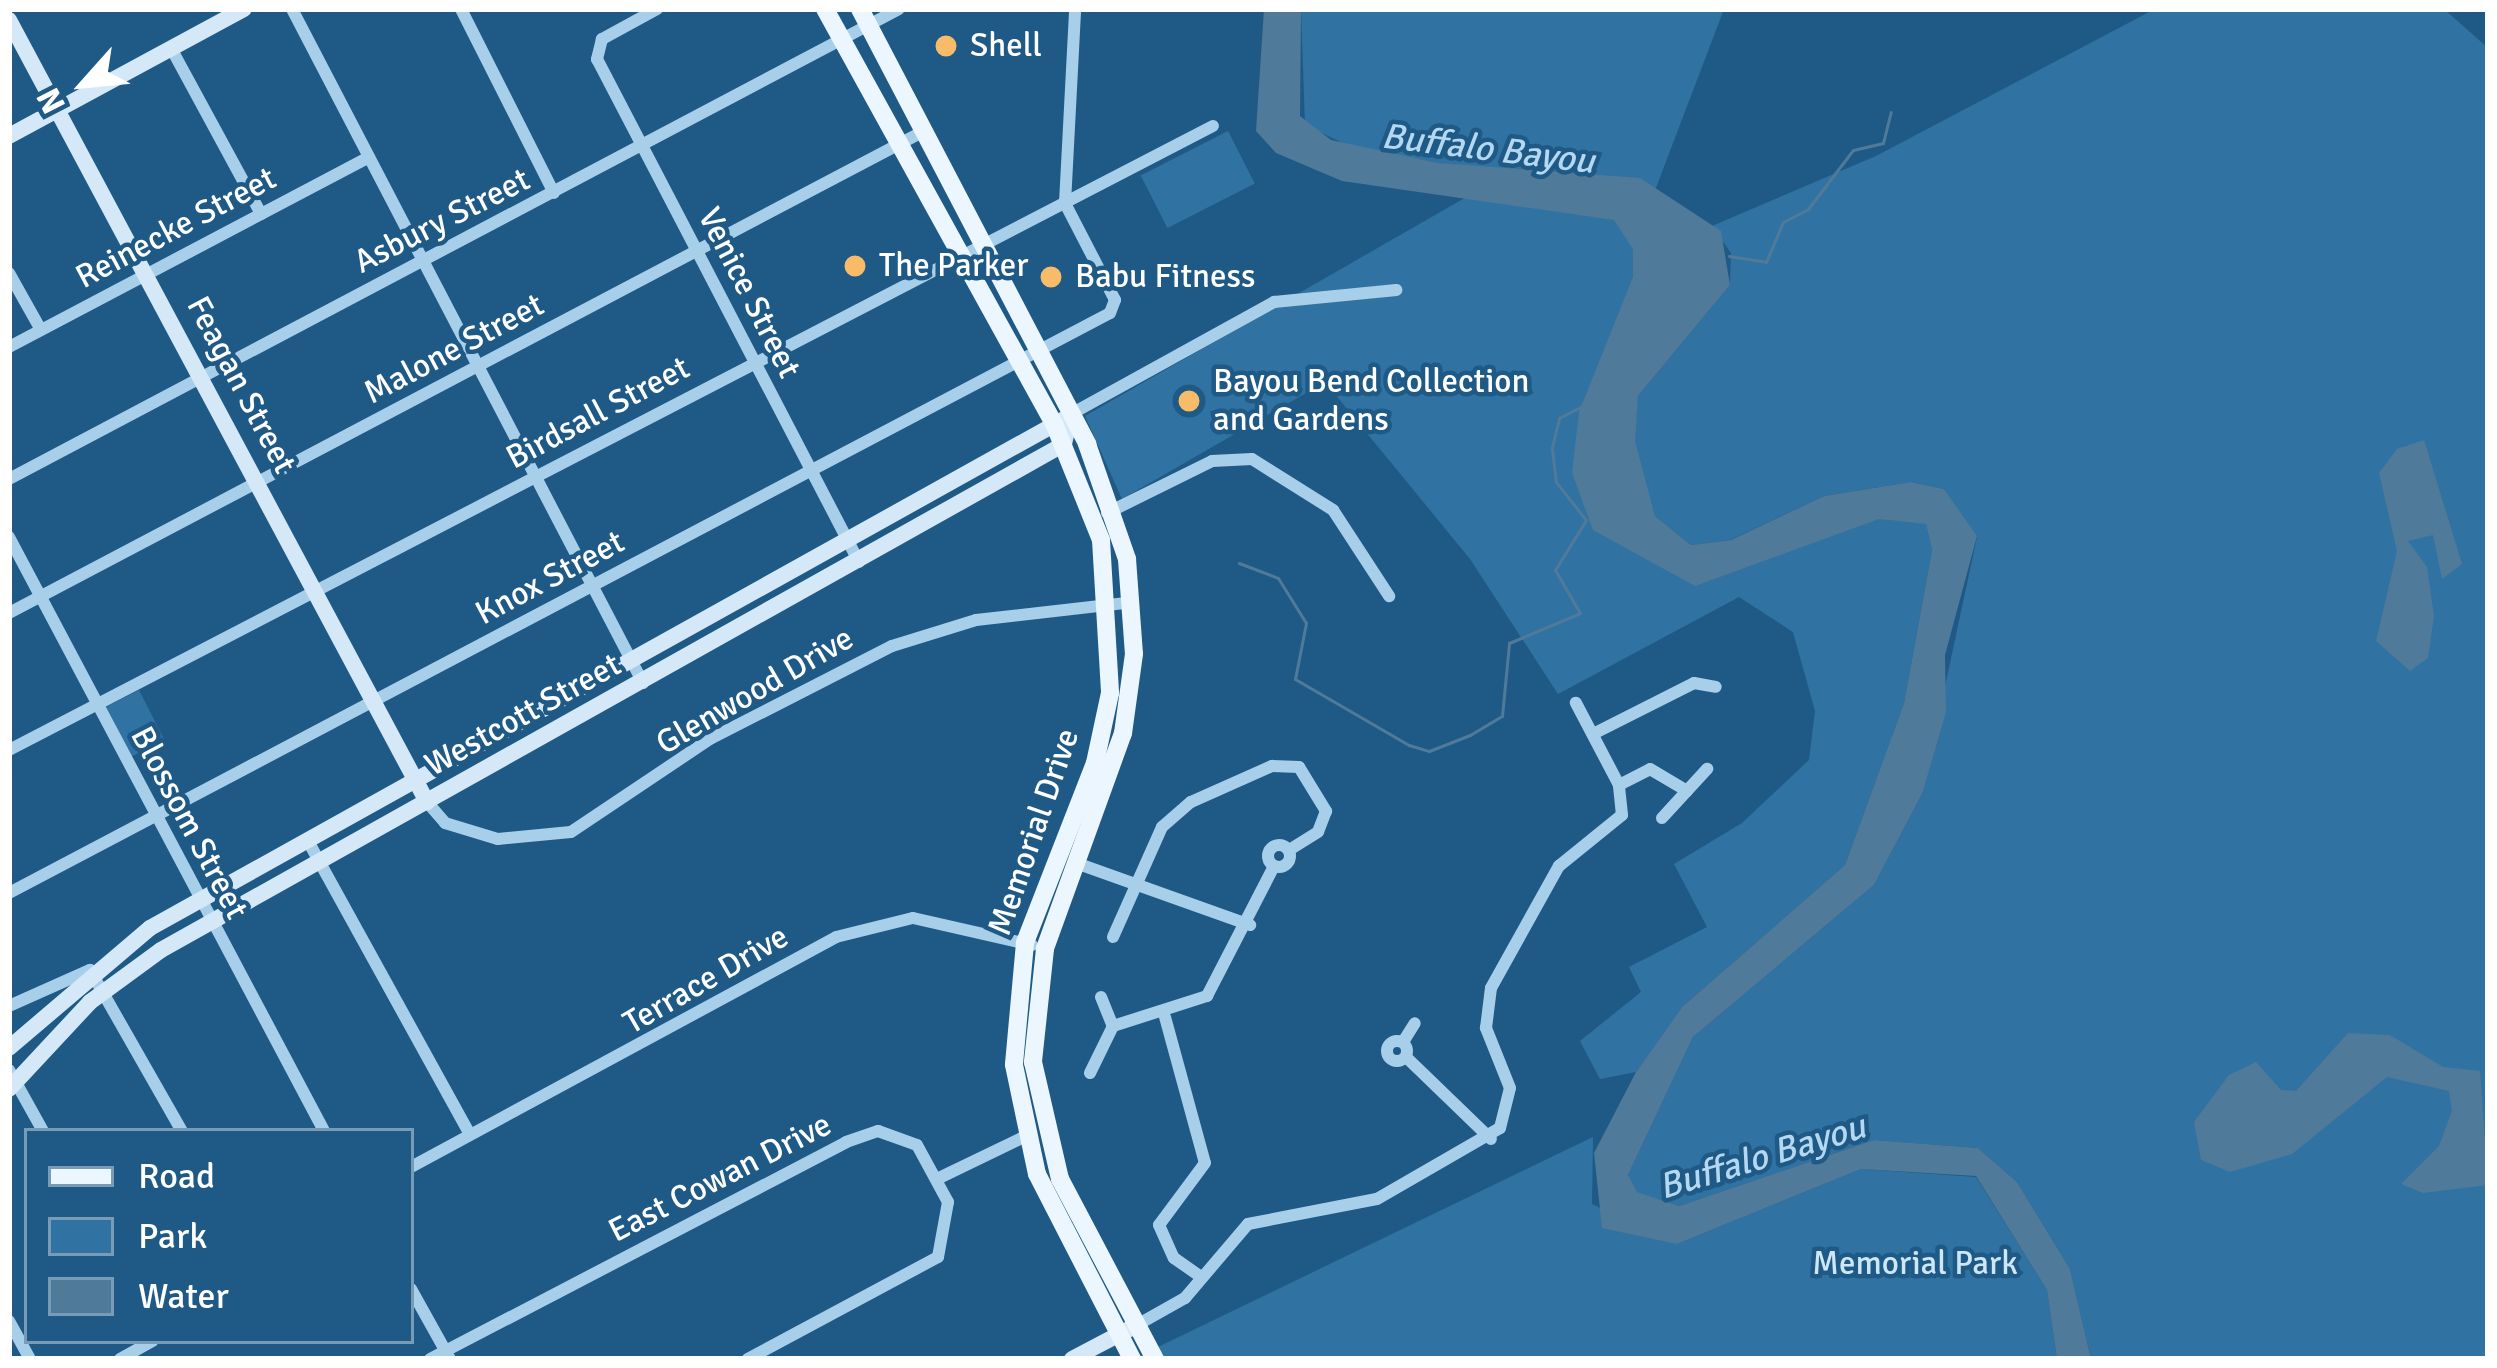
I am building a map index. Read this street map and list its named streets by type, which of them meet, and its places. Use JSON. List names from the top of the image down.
{
  "streets": {
    "main road": ["Feagan Street", "Westcott Street", "Memorial Drive"],
    "street": [
      "Asbury Street",
      "Reinecke Street",
      "Venice Street",
      "Malone Street",
      "Birdsall Street",
      "Knox Street",
      "Glenwood Drive",
      "Blossom Street",
      "Terrace Drive",
      "East Cowan Drive"
    ]
  },
  "crossings": [
    ["Asbury Street", "Venice Street"],
    ["Asbury Street", "Feagan Street"],
    ["Asbury Street", "Memorial Drive"],
    ["Reinecke Street", "Feagan Street"],
    ["Venice Street", "Malone Street"],
    ["Venice Street", "Birdsall Street"],
    ["Venice Street", "Knox Street"],
    ["Venice Street", "Westcott Street"],
    ["Malone Street", "Feagan Street"],
    ["Malone Street", "Blossom Street"],
    ["Malone Street", "Memorial Drive"],
    ["Feagan Street", "Birdsall Street"],
    ["Feagan Street", "Knox Street"],
    ["Feagan Street", "Glenwood Drive"],
    ["Feagan Street", "Westcott Street"],
    ["Birdsall Street", "Knox Street"],
    ["Birdsall Street", "Blossom Street"],
    ["Birdsall Street", "Memorial Drive"],
    ["Knox Street", "Blossom Street"],
    ["Knox Street", "Memorial Drive"],
    ["Glenwood Drive", "Westcott Street"],
    ["Glenwood Drive", "Memorial Drive"],
    ["Westcott Street", "Blossom Street"],
    ["Westcott Street", "Memorial Drive"],
    ["Memorial Drive", "Terrace Drive"]
  ],
  "water": ["Buffalo Bayou"],
  "parks": ["Memorial Park"],
  "places": [
    "Shell",
    "The Parker",
    "Babu Fitness",
    "Bayou Bend Collection and Gardens"
  ],
  "legend": ["Road", "Park", "Water"],
  "north": "bottom left"
}
